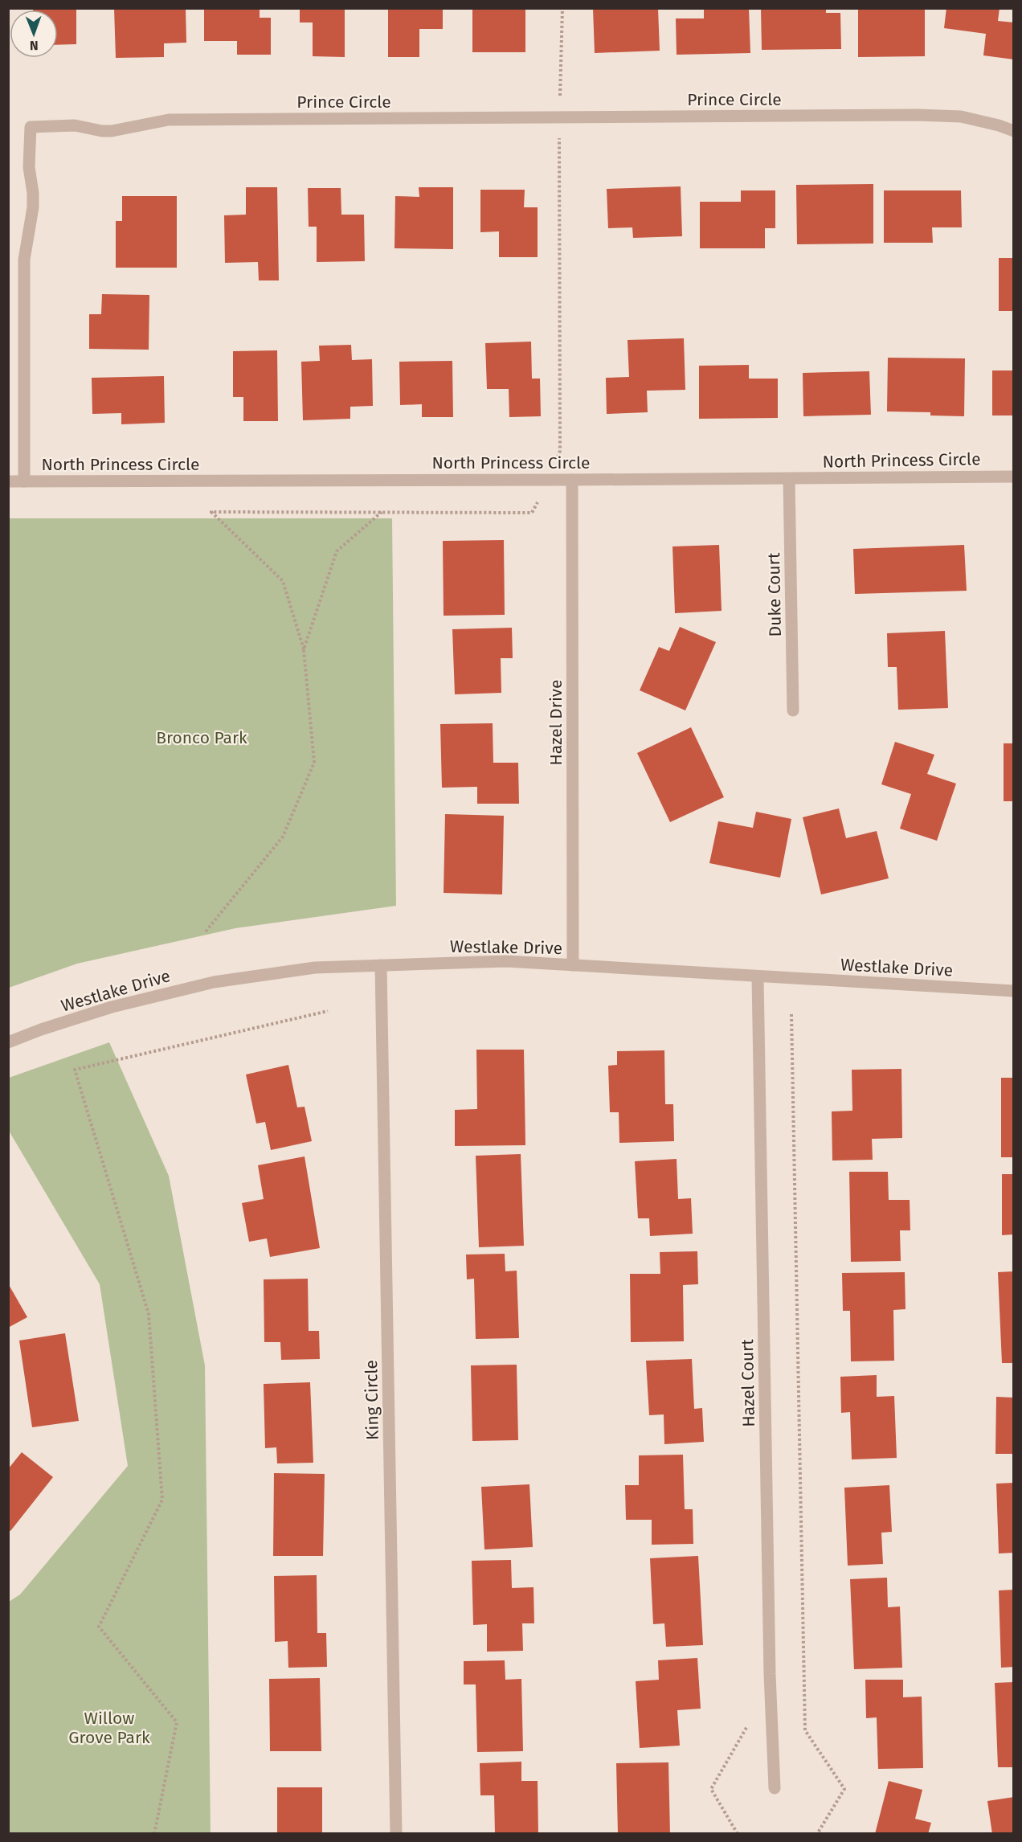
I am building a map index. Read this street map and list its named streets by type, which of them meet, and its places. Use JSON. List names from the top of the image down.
{
  "streets": {
    "street": [
      "Prince Circle",
      "North Princess Circle",
      "Duke Court",
      "Hazel Drive",
      "Westlake Drive",
      "Hazel Court",
      "King Circle"
    ]
  },
  "crossings": [
    ["Prince Circle", "North Princess Circle"],
    ["North Princess Circle", "Duke Court"],
    ["North Princess Circle", "Hazel Drive"],
    ["Hazel Drive", "Westlake Drive"],
    ["Westlake Drive", "Hazel Court"],
    ["Westlake Drive", "King Circle"]
  ],
  "parks": ["Bronco Park", "Willow Grove Park"],
  "north": "bottom"
}
